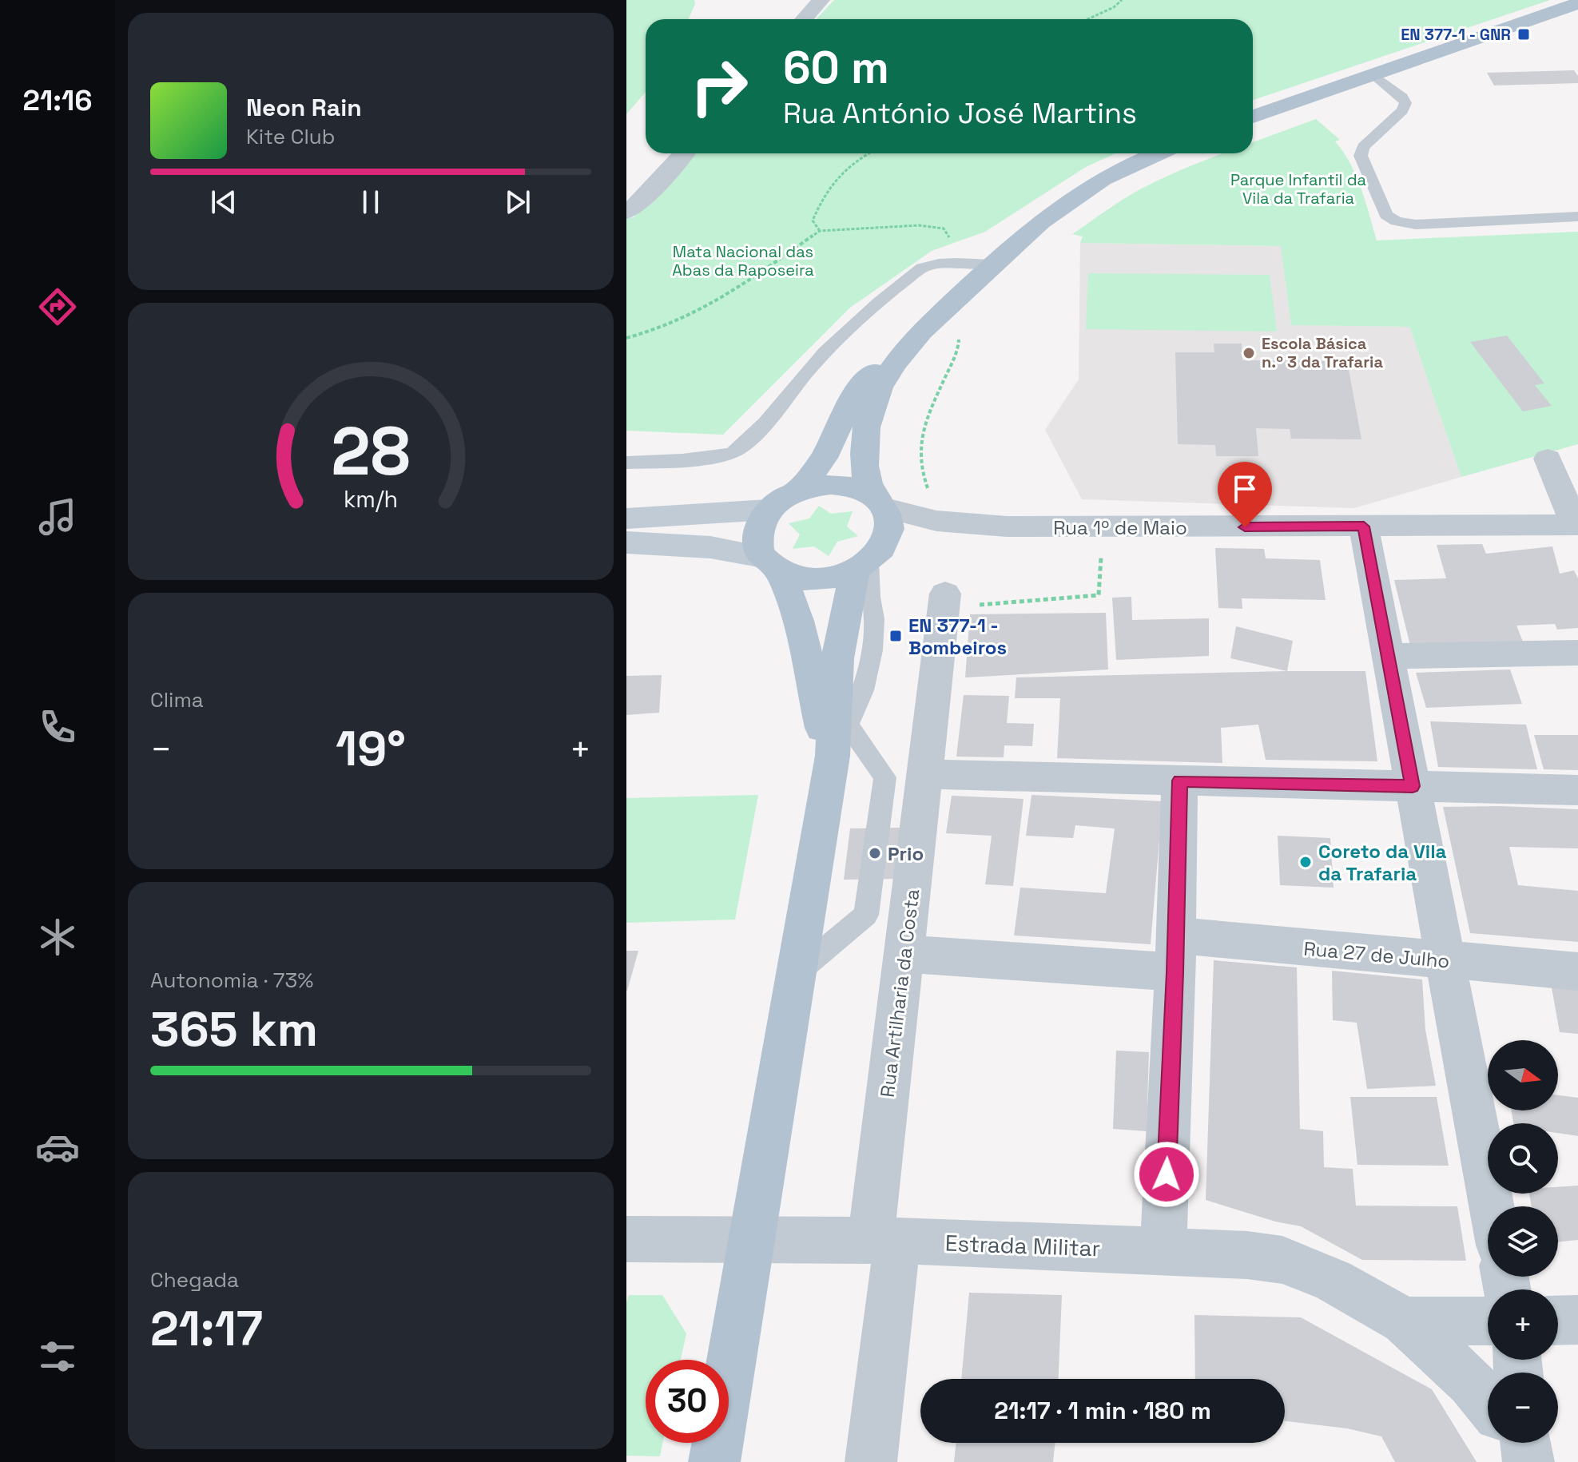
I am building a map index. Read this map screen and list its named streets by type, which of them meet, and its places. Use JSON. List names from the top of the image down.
{
  "streets": {
    "street": [
      "Rua 1º de Maio",
      "Rua 27 de Julho",
      "Rua Artilharia da Costa",
      "Estrada Militar"
    ]
  },
  "crossings": [
    ["Rua 27 de Julho", "Rua Artilharia da Costa"],
    ["Rua Artilharia da Costa", "Estrada Militar"]
  ],
  "parks": ["Parque Infantil da Vila da Trafaria", "Mata Nacional das Abas da Raposeira"],
  "places": {
    "transit": ["EN 377-1 - GNR", "EN 377-1 - Bombeiros"],
    "other": ["Escola Básica n.º 3 da Trafaria", "Prio", "Coreto da Vila da Trafaria"]
  },
  "north": "right",
  "page": {
    "tabs": "21:16",
    "turn": ["60 m", "Rua António José Martins"],
    "song": ["Neon Rain", "Kite Club"],
    "tile": [
      "Clima",
      ["Autonomia · 73%", "365 km"],
      ["Chegada", "21:17"]
    ],
    "heat": ["−", "19°", "+"],
    "map_buttons": ["+", "−"],
    "limit": "30",
    "trip": "21:17 · 1 min · 180 m",
    "gauge": ["28", "km/h"]
  }
}
